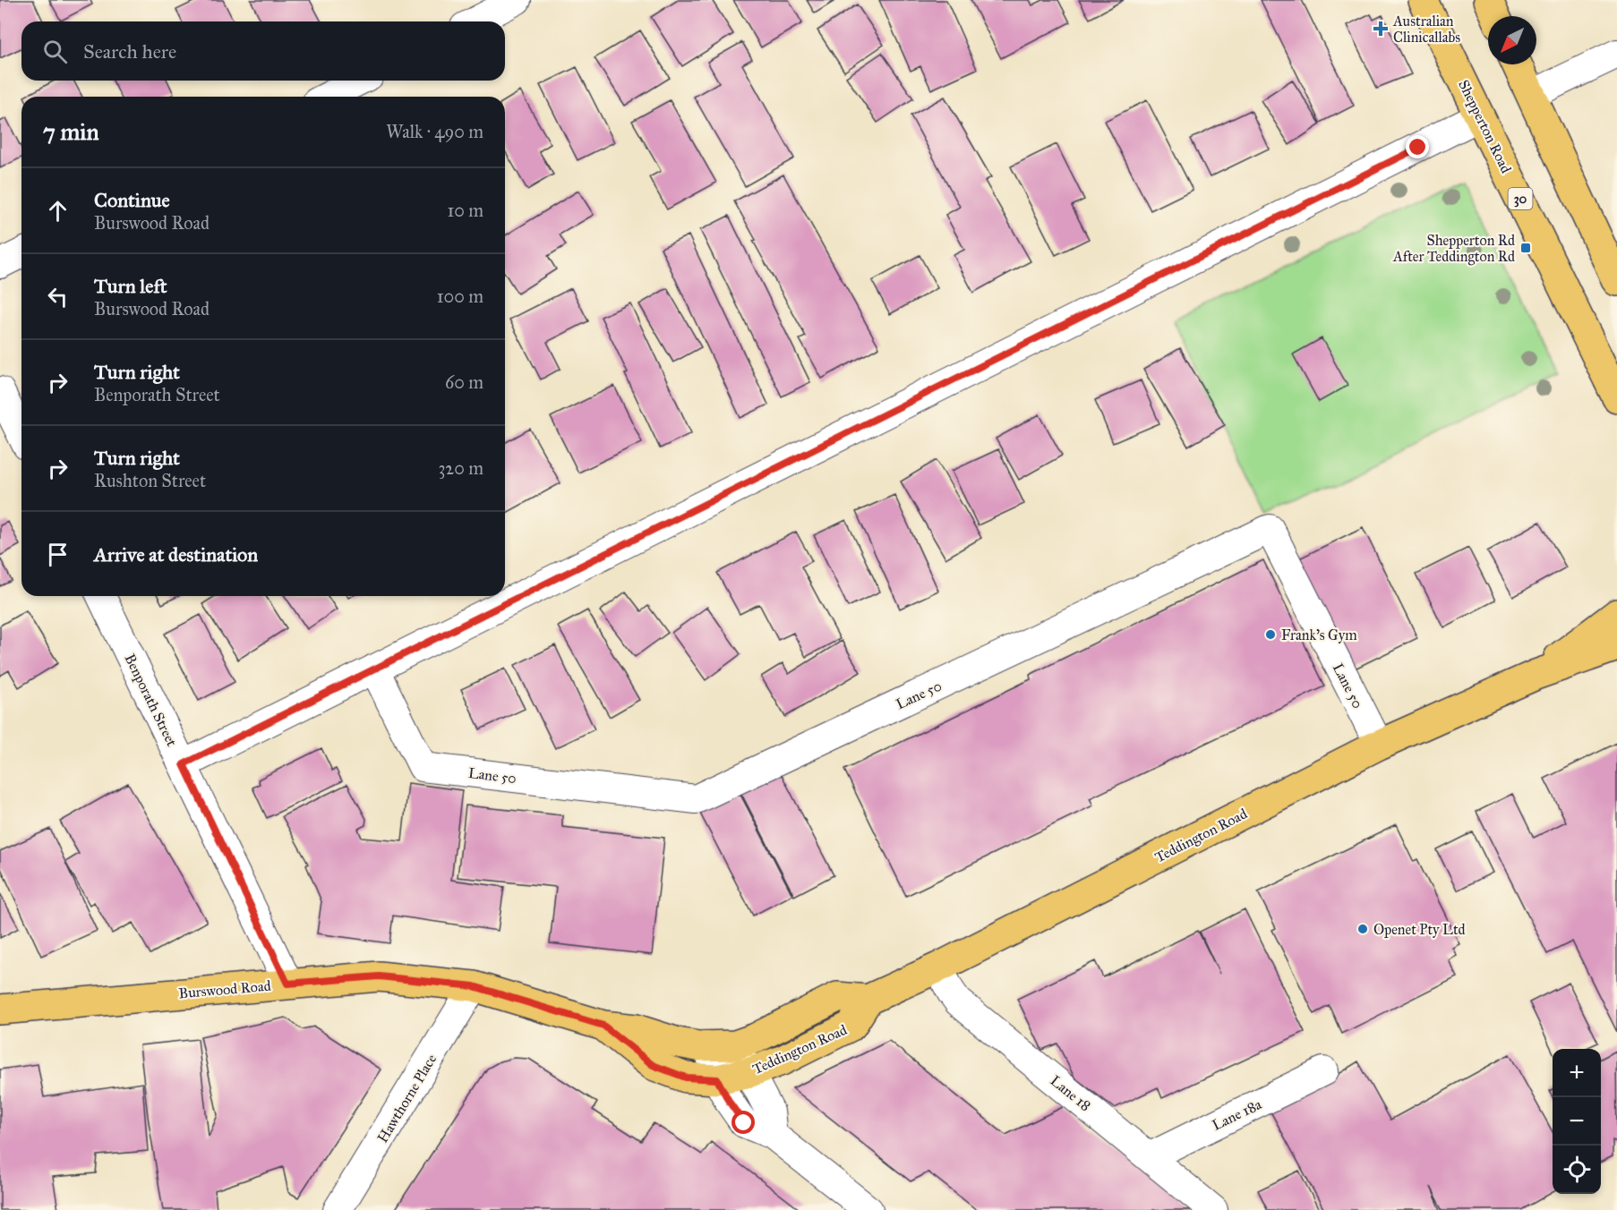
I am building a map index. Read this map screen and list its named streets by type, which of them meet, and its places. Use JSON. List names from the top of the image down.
{
  "streets": {
    "main road": [
      "Shepperton Road",
      "30",
      "Teddington Road",
      "Burswood Road"
    ],
    "street": [
      "Lane 50",
      "Benporath Street",
      "Lane 18",
      "Hawthorne Place",
      "Lane 18a"
    ]
  },
  "crossings": [
    ["Lane 50", "Teddington Road"],
    ["Benporath Street", "Burswood Road"],
    ["Teddington Road", "Burswood Road"],
    ["Teddington Road", "Lane 18"],
    ["Burswood Road", "Hawthorne Place"],
    ["Lane 18", "Lane 18a"]
  ],
  "places": {
    "health": ["Australian Clinicallabs"],
    "transit": ["Shepperton Rd After Teddington Rd"],
    "other": ["Frank's Gym", "Openet Pty Ltd"]
  },
  "north": "bottom left",
  "page": {
    "search": "Search here",
    "heading": ["7 min", "Walk · 490 m"],
    "list": [
      ["Continue", "Burswood Road", "10 m"],
      ["Turn left", "Burswood Road", "100 m"],
      ["Turn right", "Benporath Street", "60 m"],
      ["Turn right", "Rushton Street", "320 m"],
      "Arrive at destination"
    ],
    "map_buttons": ["+", "−"]
  }
}
